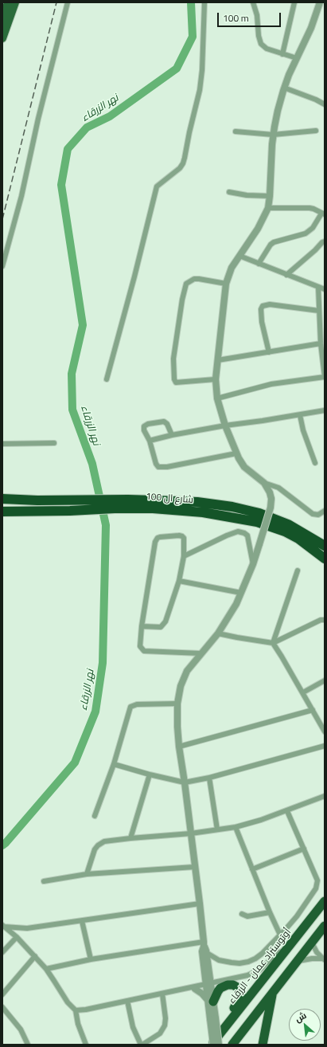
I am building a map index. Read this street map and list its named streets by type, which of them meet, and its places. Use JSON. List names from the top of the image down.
{
  "streets": {
    "highway": ["شارع ال 100", "أوتوستراد عمان - الزرقاء"]
  },
  "water": ["نهر الزرقاء"],
  "scale_bar": "100 m",
  "north": "top left"
}
